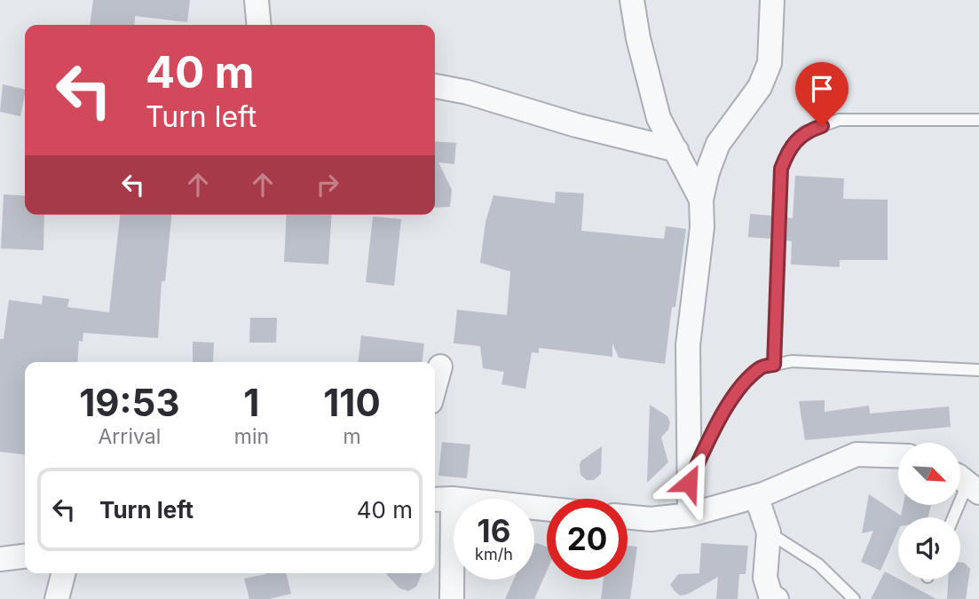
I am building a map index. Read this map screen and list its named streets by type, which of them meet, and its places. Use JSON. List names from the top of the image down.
{
  "north": "bottom right",
  "page": {
    "turn": ["40 m", "Turn left"],
    "eta": [
      "19:53",
      "Arrival",
      "1",
      "min",
      "110",
      "m"
    ],
    "list": [
      {
        "name": "Turn left",
        "value": "40 m"
      }
    ],
    "speed": "16 km/h",
    "limit": "20"
  }
}
